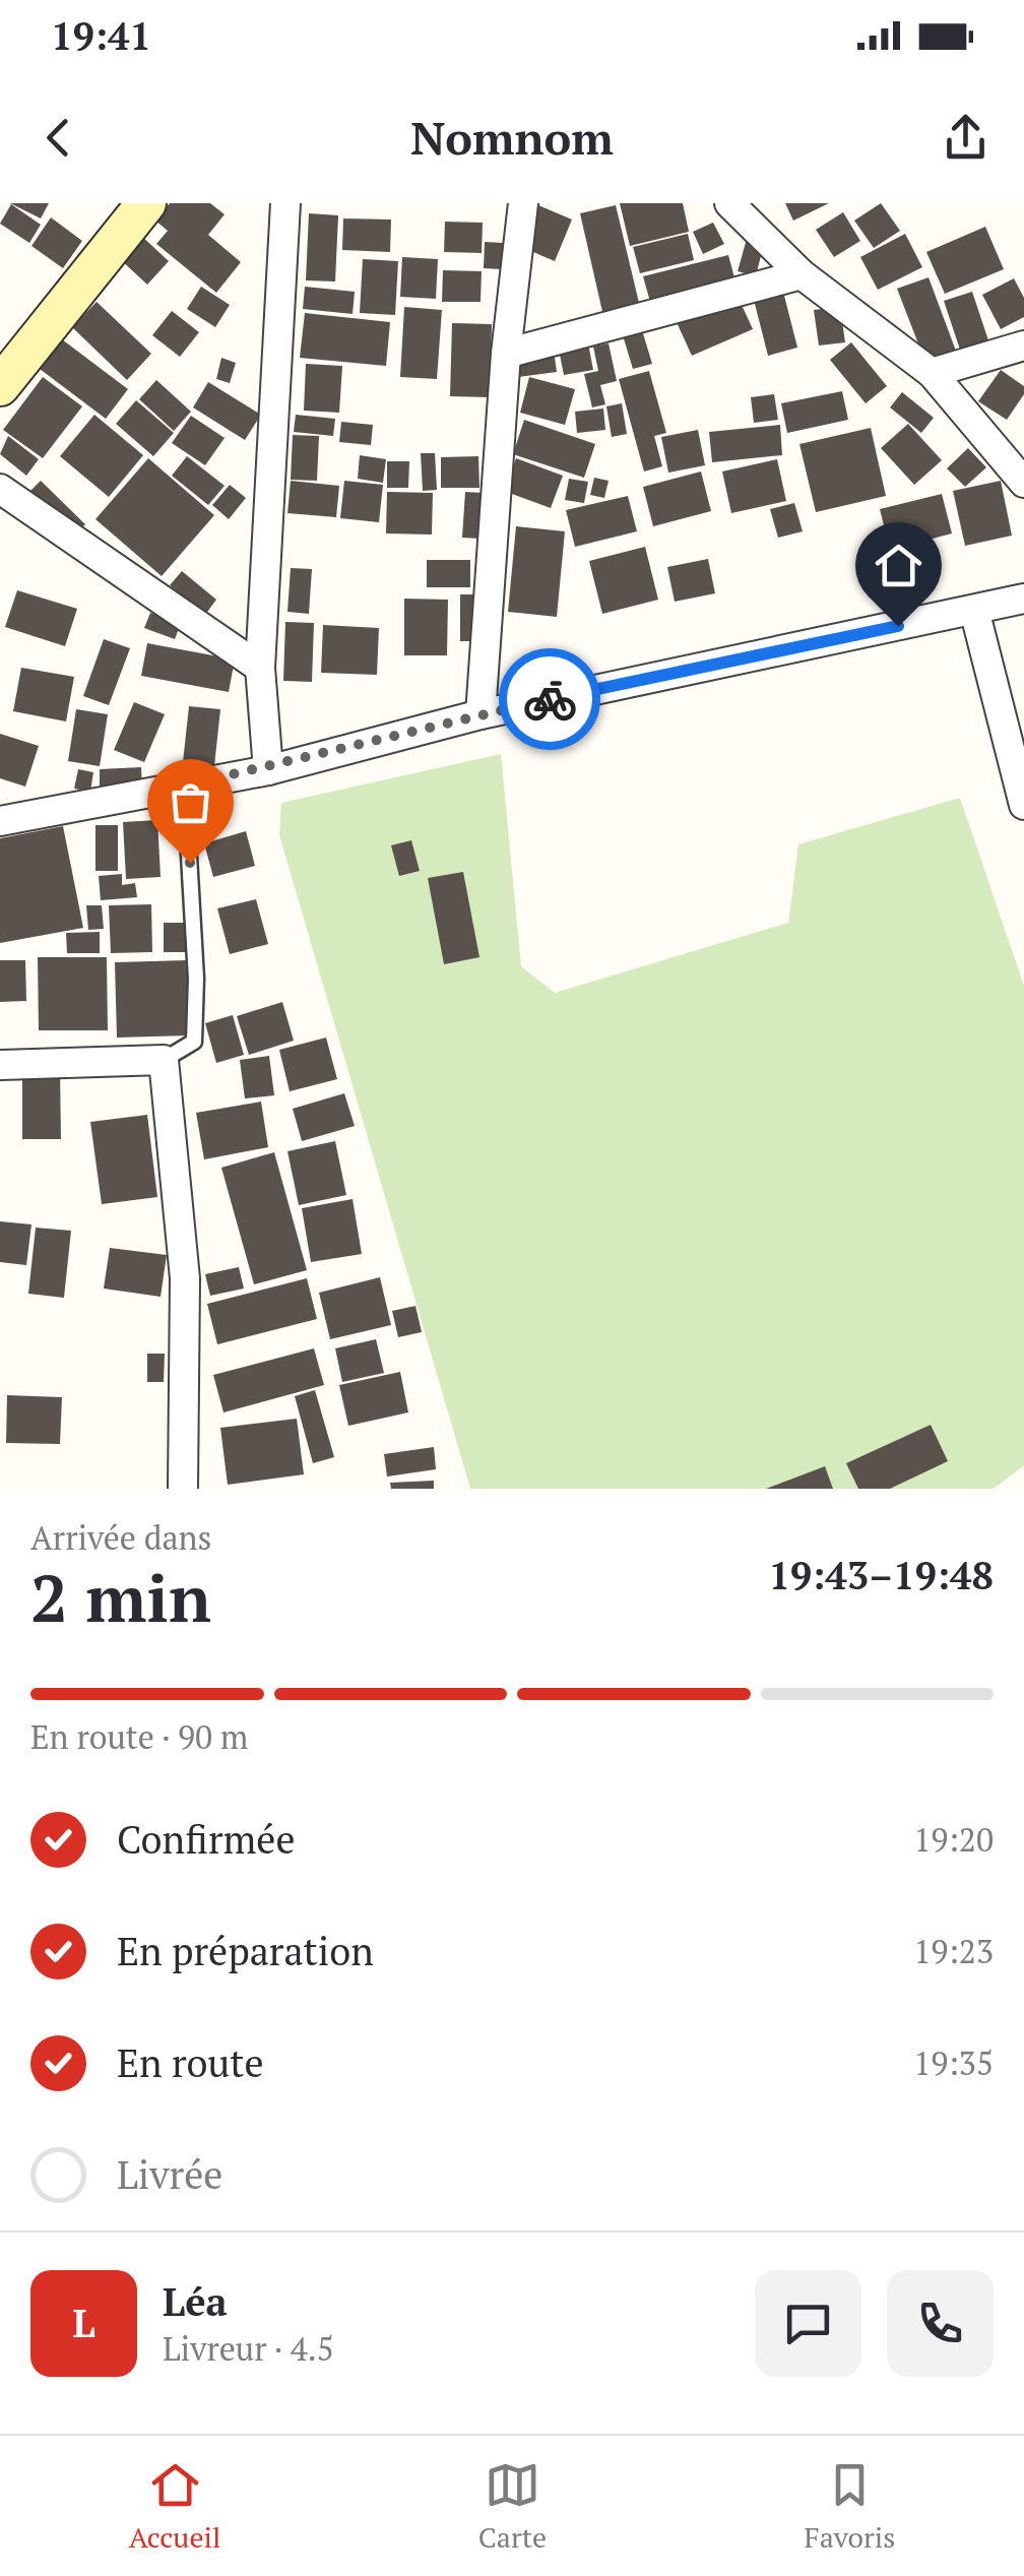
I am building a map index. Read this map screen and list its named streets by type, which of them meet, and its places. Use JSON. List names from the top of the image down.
{
  "page": {
    "status": "19:41",
    "header": "Nomnom",
    "heading": ["2 min", "Arrivée dans", "19:43–19:48"],
    "panel": ["Léa", "Livreur · 4.5"],
    "bar": "En route · 90 m",
    "list": [
      ["Confirmée", "19:20"],
      ["En préparation", "19:23"],
      ["En route", "19:35"],
      "Livrée"
    ],
    "round": "L",
    "tabs": ["Accueil", "Carte", "Favoris"]
  }
}
